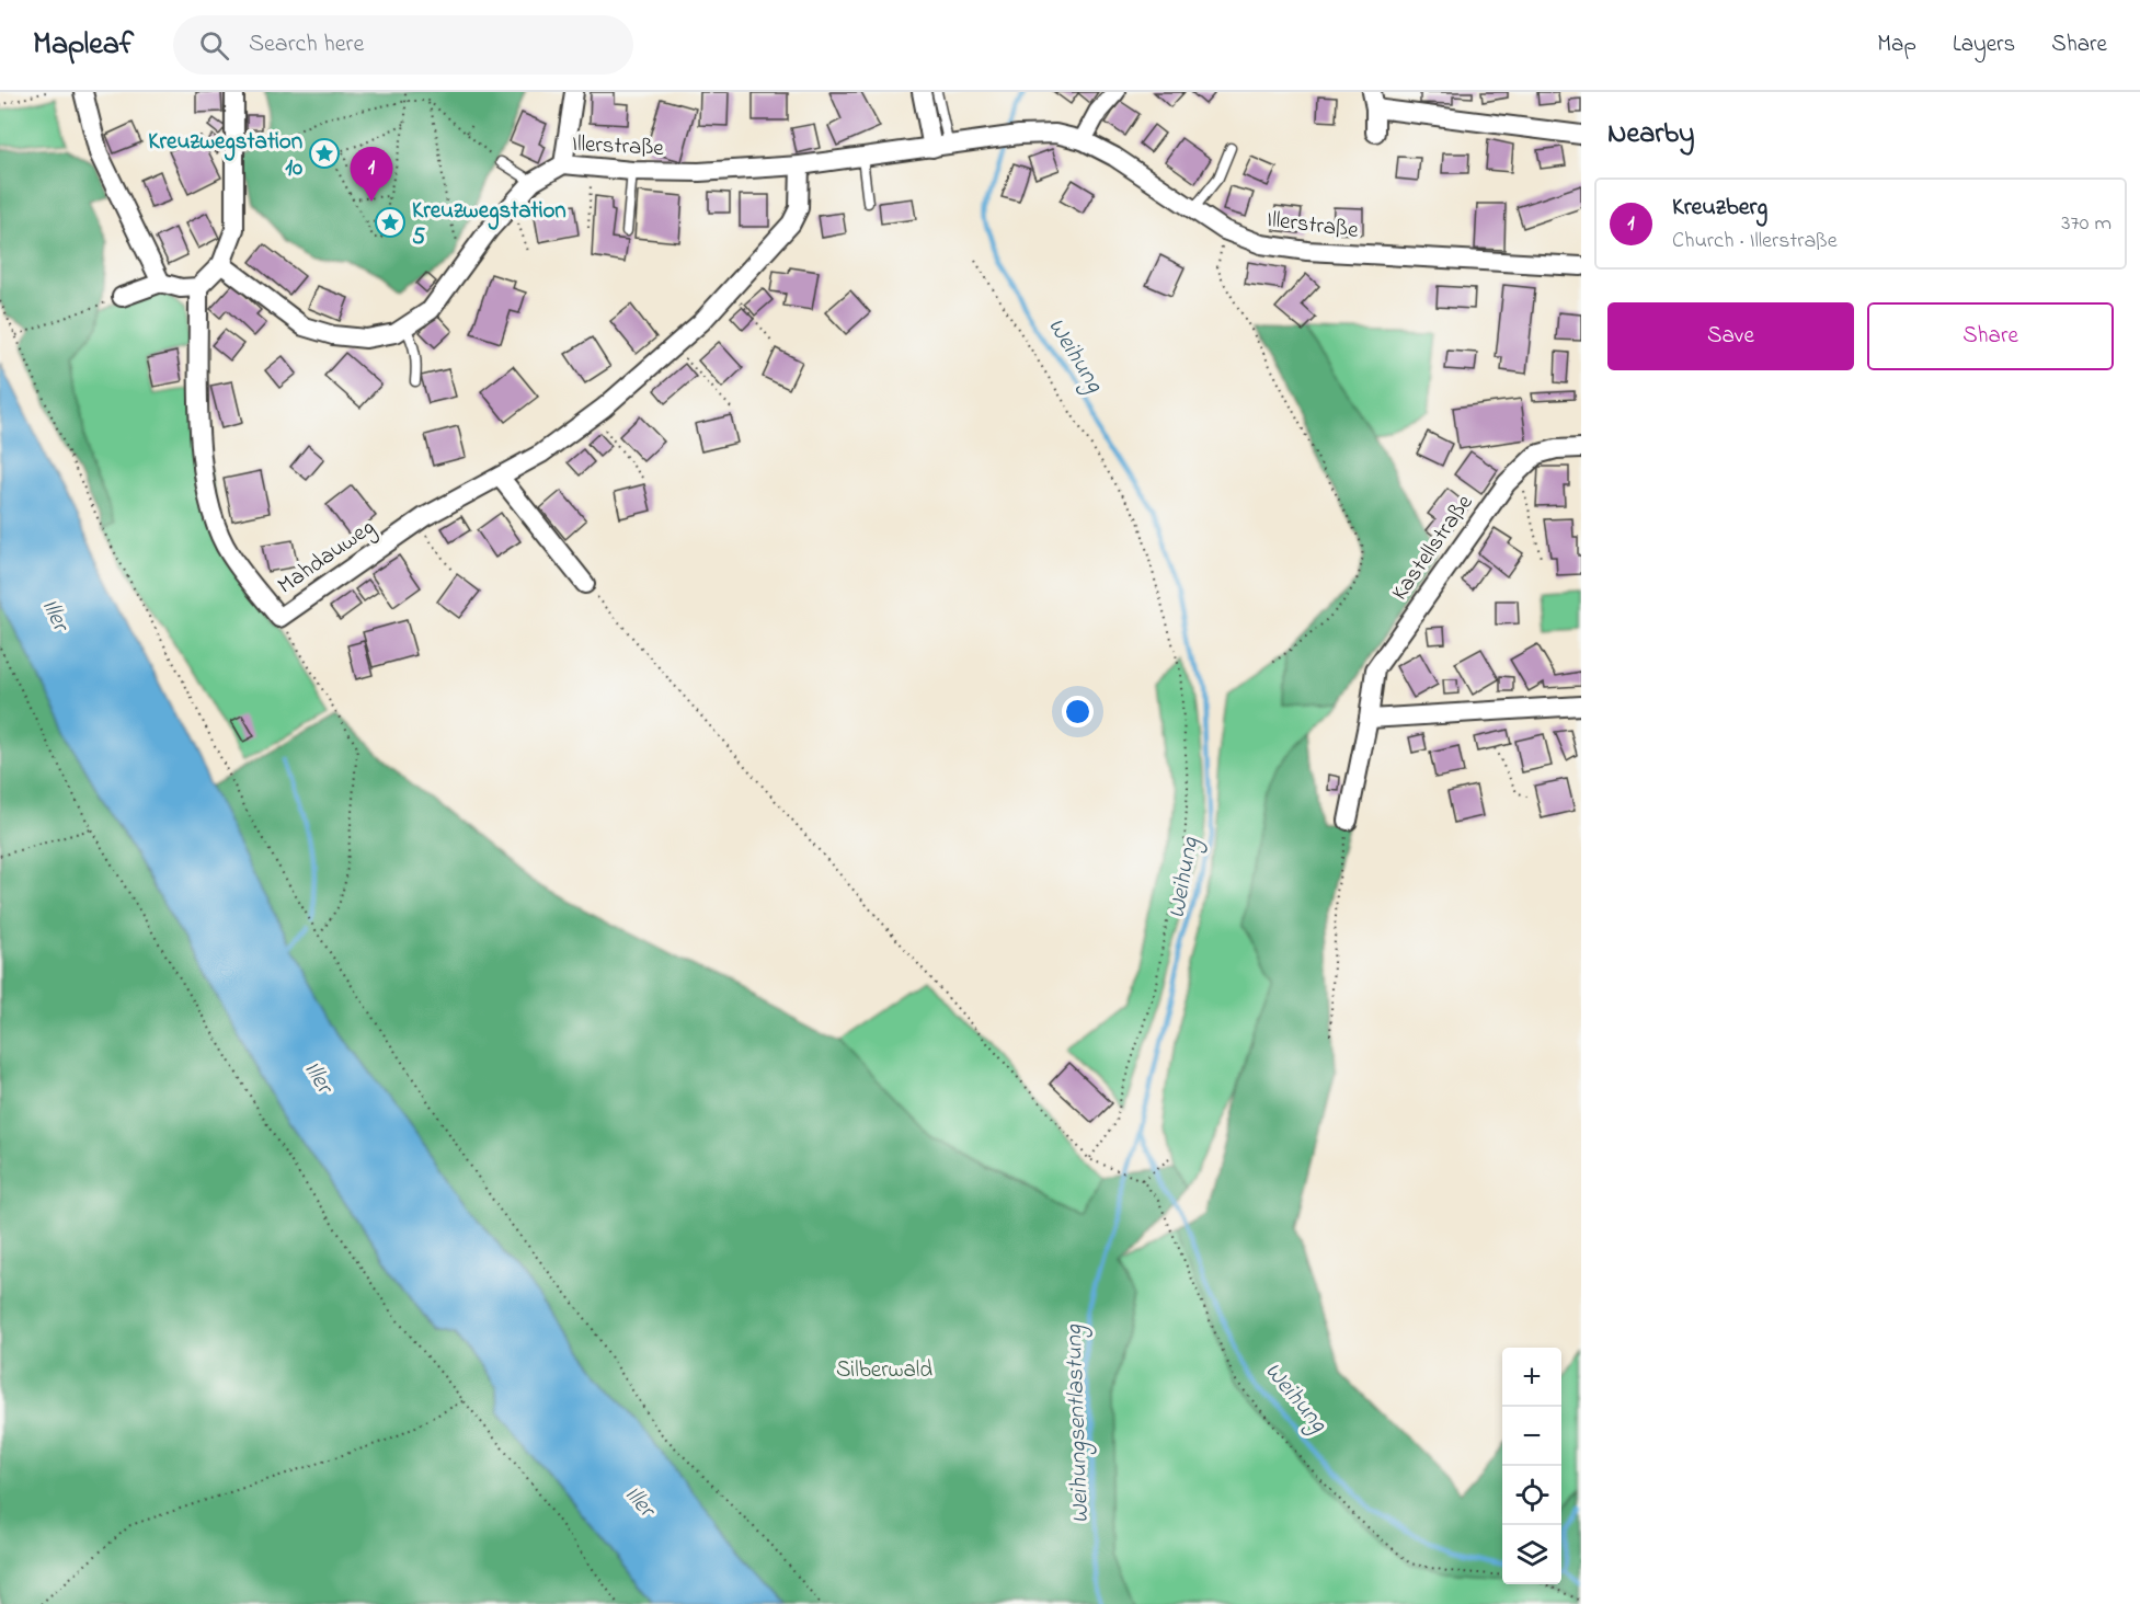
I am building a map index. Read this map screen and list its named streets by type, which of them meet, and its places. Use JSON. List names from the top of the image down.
{
  "streets": {
    "street": ["Illerstraße", "Kastellstraße", "Mahdauweg"]
  },
  "crossings": [
    ["Illerstraße", "Mahdauweg"]
  ],
  "water": ["Weihung", "Iller", "Weihungsentlastung"],
  "parks": ["Silberwald"],
  "places": {
    "place": ["Kreuzwegstation 10", "Kreuzwegstation 5"]
  },
  "page": {
    "header": "Mapleaf",
    "search": "Search here",
    "nav": ["Map", "Layers", "Share"],
    "heading": "Nearby",
    "pins": "1",
    "list": [
      {
        "mark": "1",
        "name": "Kreuzberg",
        "note": "Church · Illerstraße",
        "value": "370 m"
      }
    ],
    "buttons": ["Save", "Share"],
    "map_buttons": ["+", "−"]
  }
}
